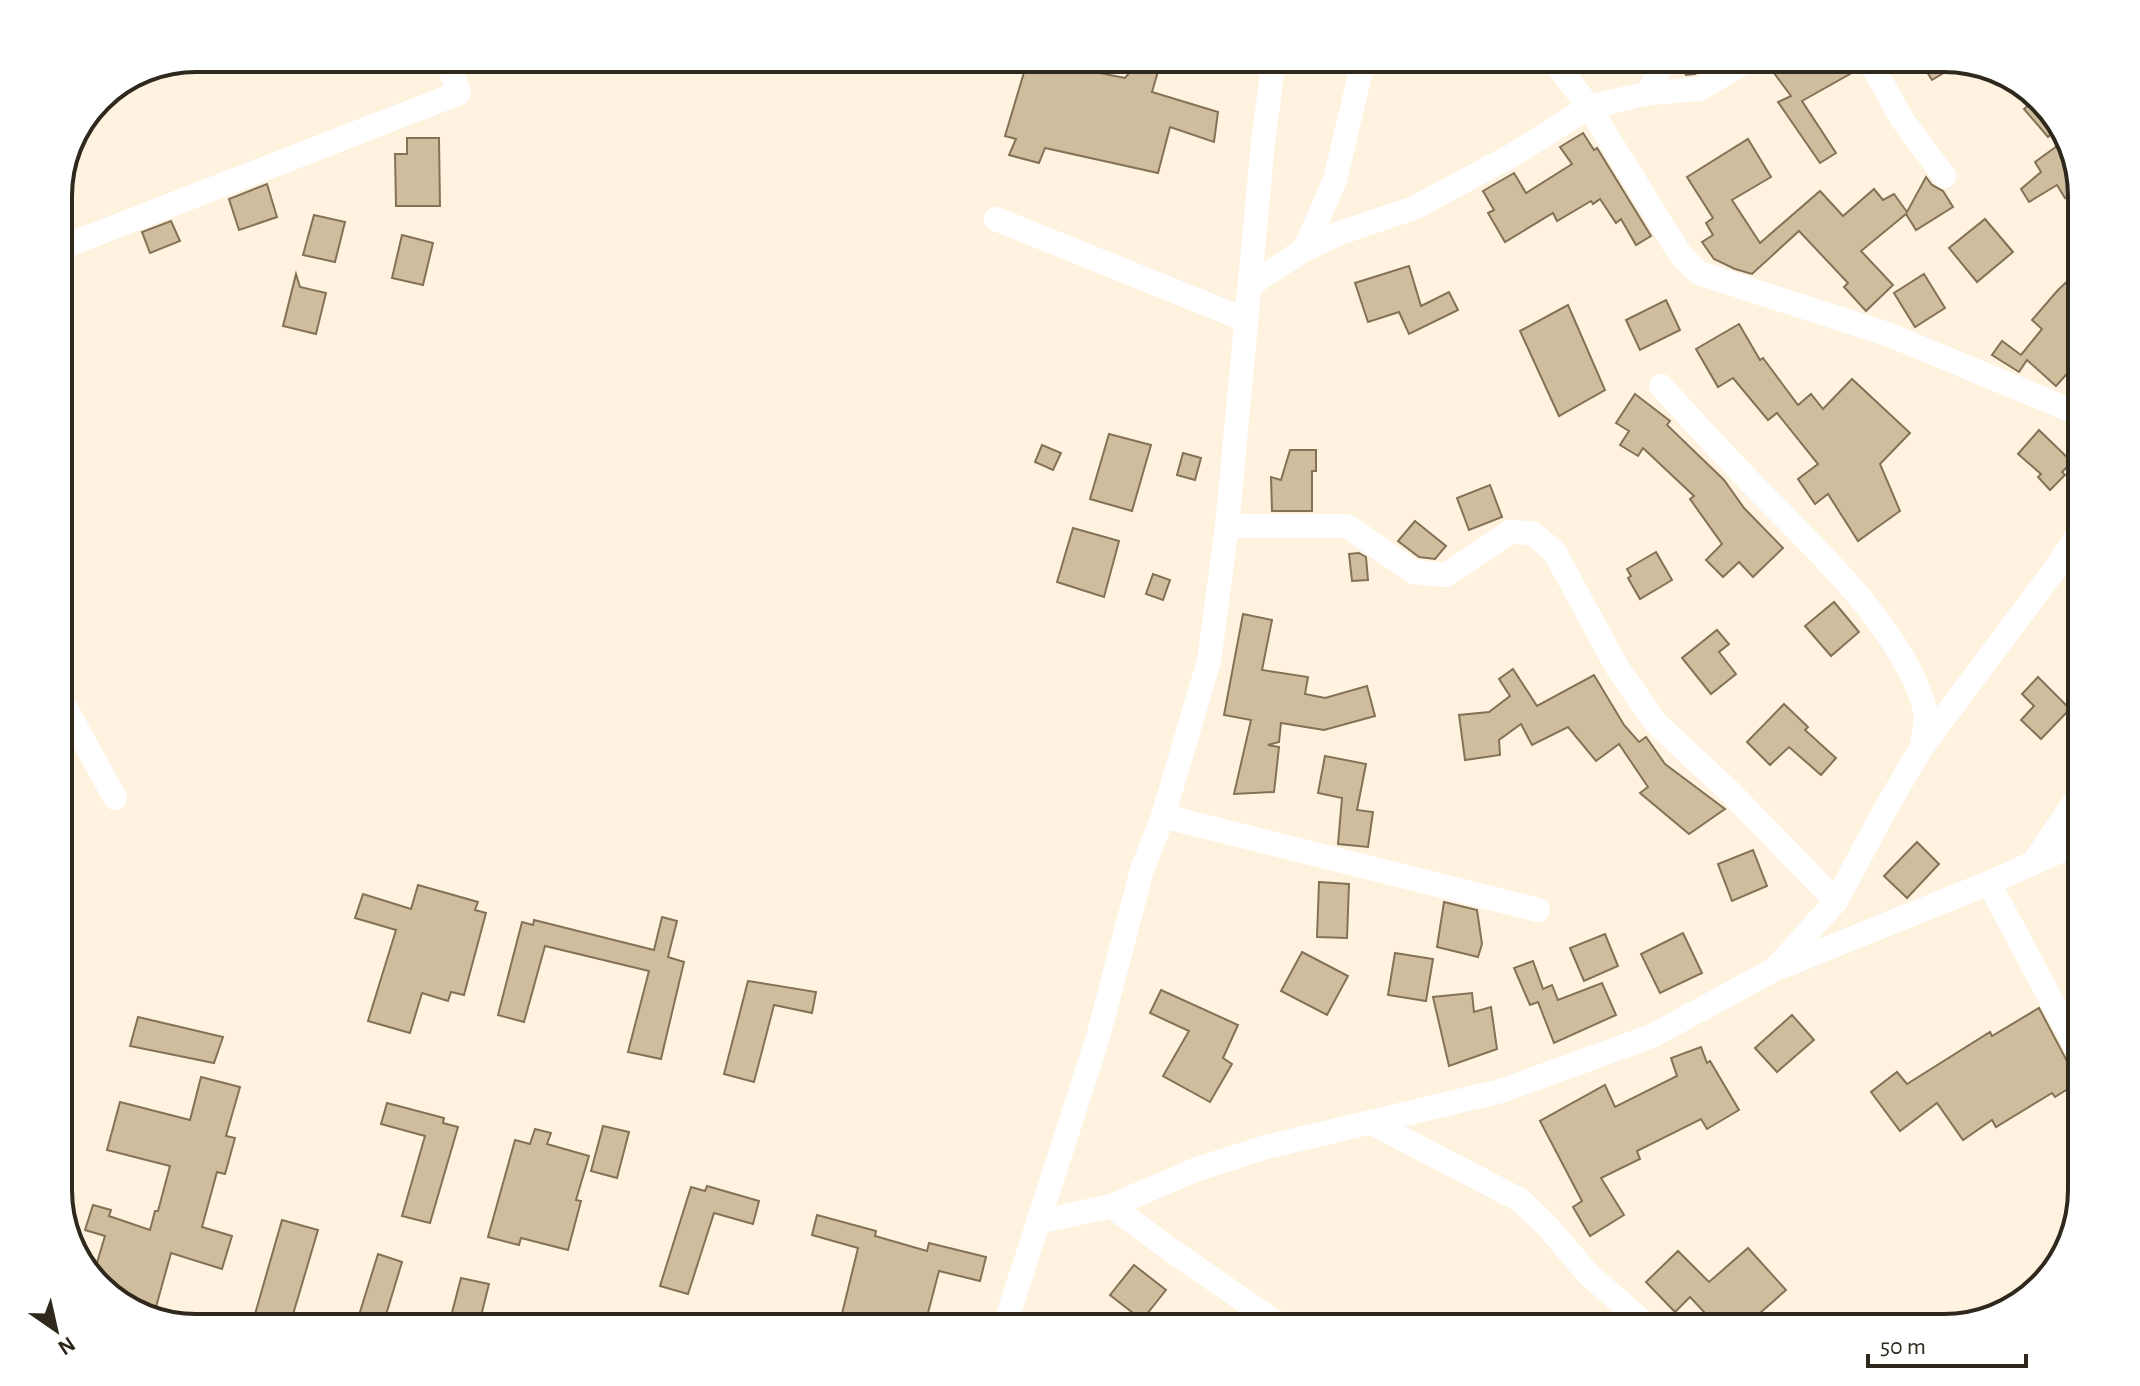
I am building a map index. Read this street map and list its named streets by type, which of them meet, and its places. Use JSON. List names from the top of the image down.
{
  "scale_bar": "50 m",
  "north": "bottom right"
}
